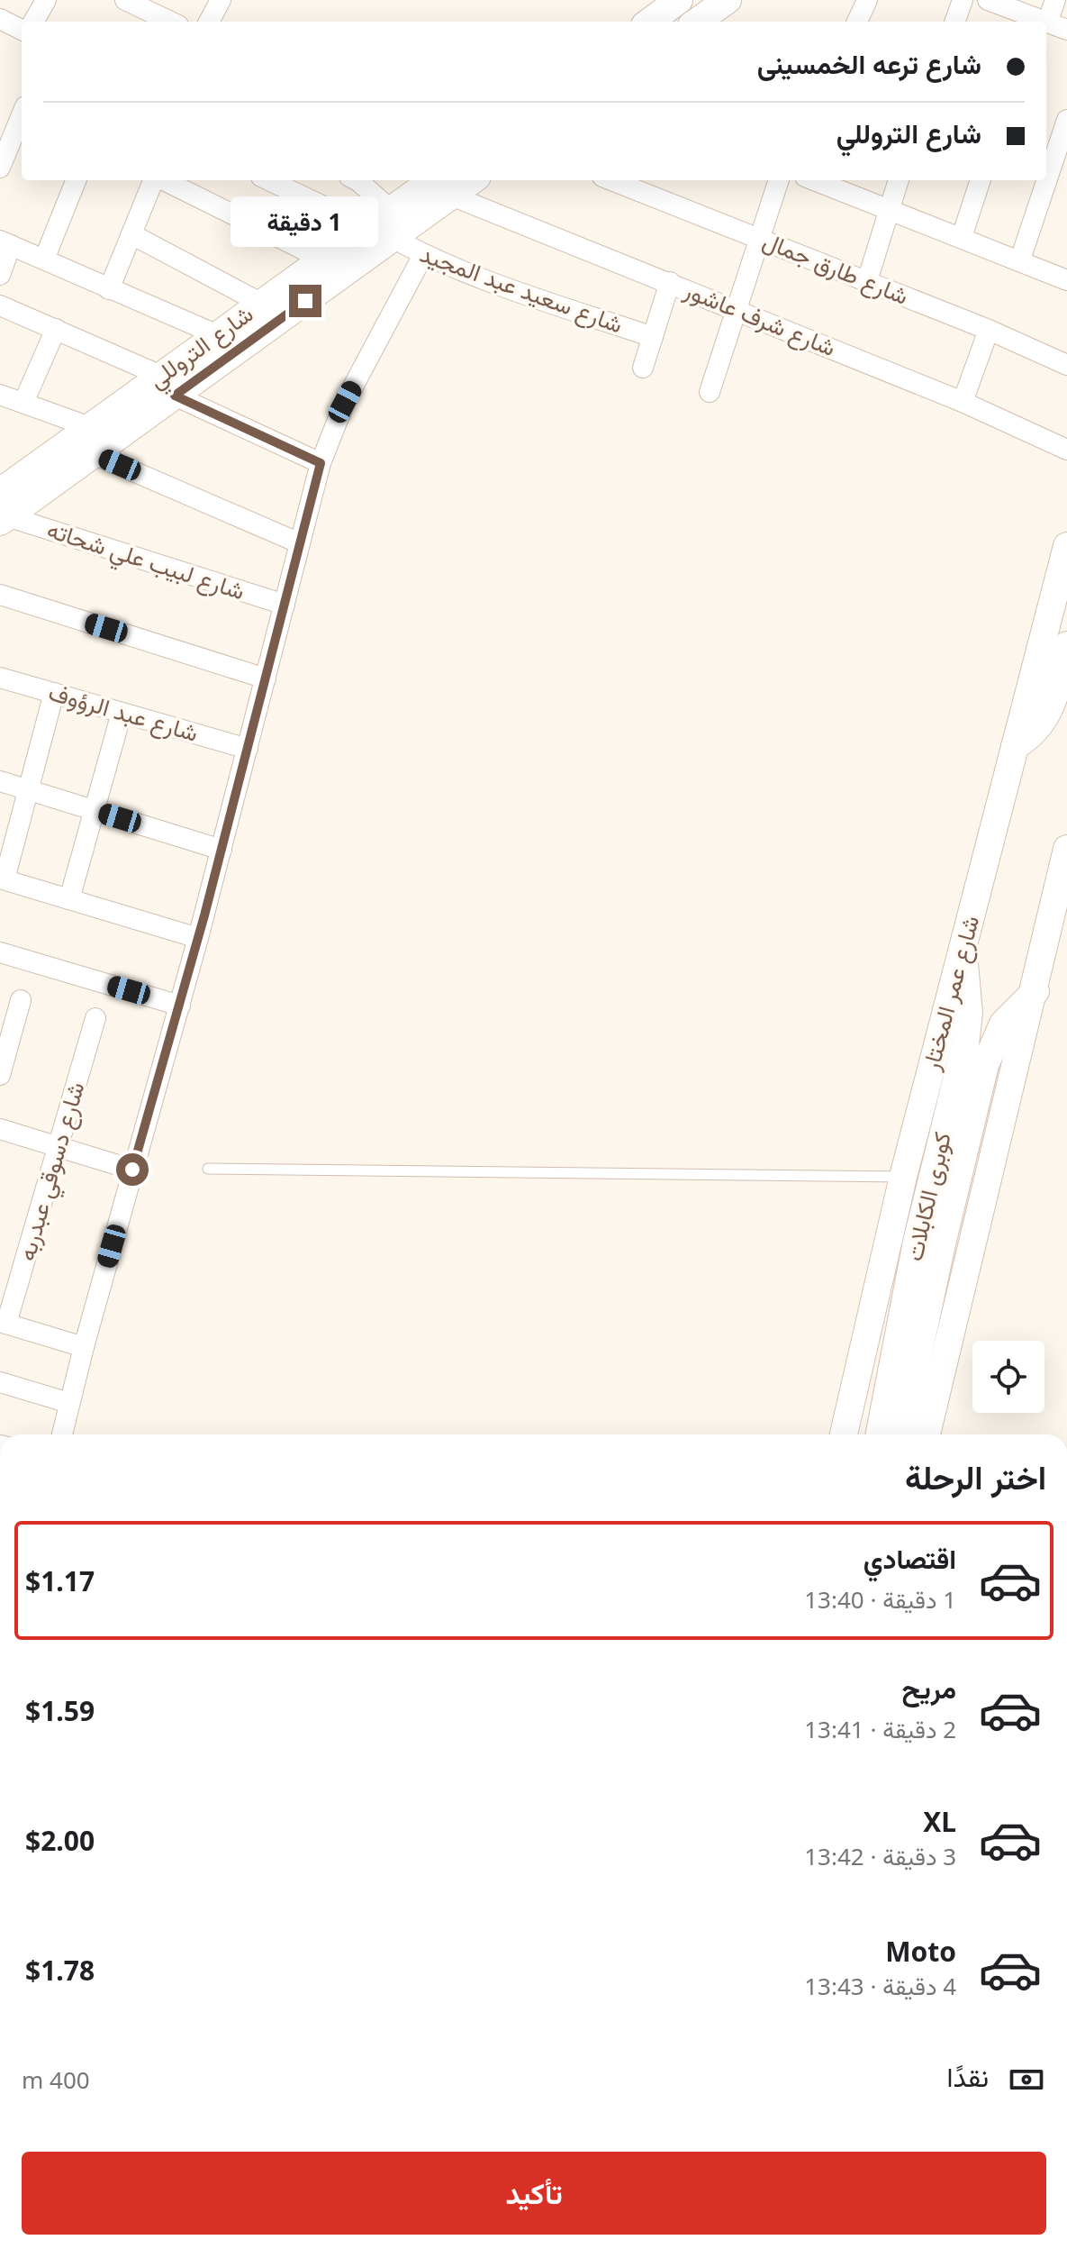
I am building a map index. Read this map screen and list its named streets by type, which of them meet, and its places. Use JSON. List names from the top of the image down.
{
  "streets": {
    "main road": ["شارع التروللي", "شارع عمر المختار", "كوبرى الكابلات"],
    "street": [
      "شارع طارق جمال",
      "شارع سعيد عبد المجيد",
      "شارع شرف عاشور",
      "شارع لبيب علي شحاته",
      "شارع عبد الرؤوف",
      "شارع دسوقي عبدربه"
    ]
  },
  "crossings": [
    ["شارع سعيد عبد المجيد", "شارع التروللي"],
    ["شارع شرف عاشور", "شارع التروللي"],
    ["شارع التروللي", "شارع لبيب علي شحاته"],
    ["شارع عمر المختار", "كوبرى الكابلات"]
  ],
  "page": {
    "banner": ["شارع ترعه الخمسينى", "شارع التروللي"],
    "bubble": "1 دقيقة",
    "heading": "اختر الرحلة",
    "list": [
      {
        "name": "اقتصادي",
        "note": "1 دقيقة · 13:40",
        "value": "$1.17"
      },
      {
        "name": "مريح",
        "note": "2 دقيقة · 13:41",
        "value": "$1.59"
      },
      {
        "name": "XL",
        "note": "3 دقيقة · 13:42",
        "value": "$2.00"
      },
      {
        "name": "Moto",
        "note": "4 دقيقة · 13:43",
        "value": "$1.78"
      }
    ],
    "pay": ["نقدًا", "400 m"],
    "buttons": "تأكيد"
  }
}
